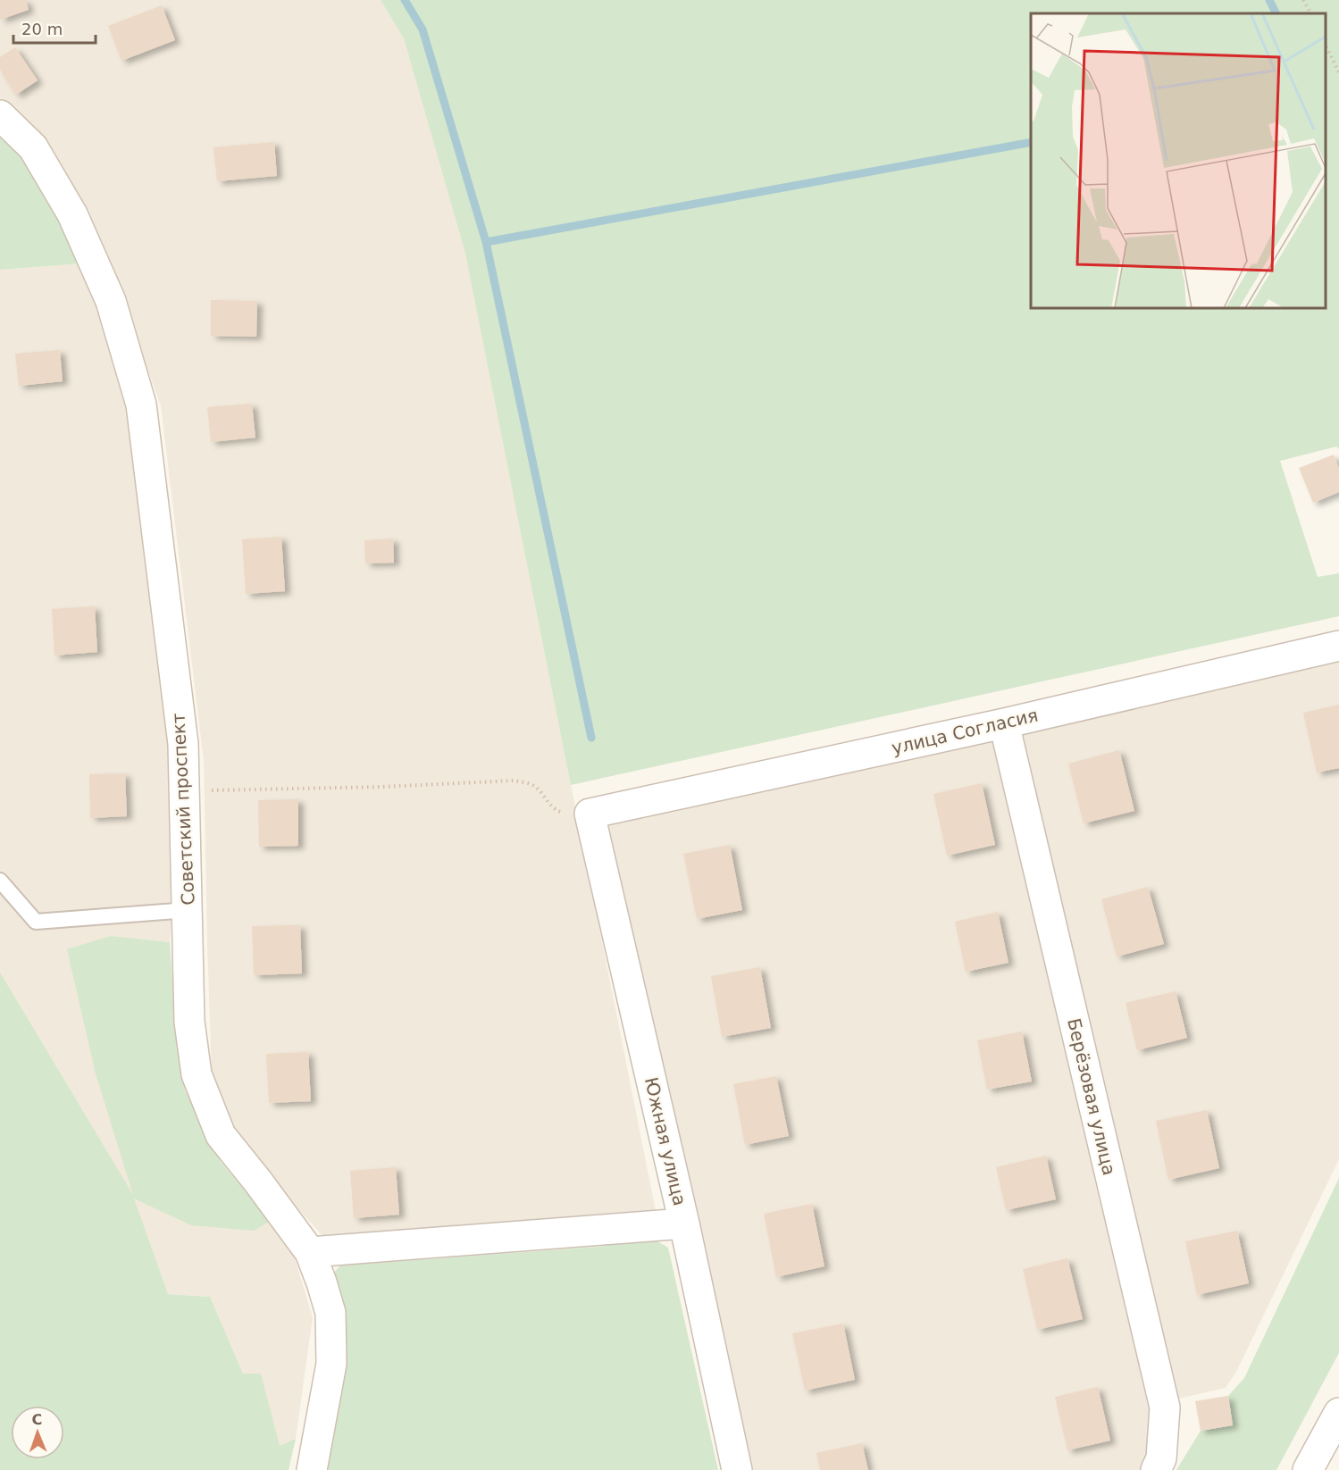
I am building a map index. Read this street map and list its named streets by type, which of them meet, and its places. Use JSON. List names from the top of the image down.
{
  "streets": {
    "street": [
      "улица Согласия",
      "Советский проспект",
      "Берёзовая улица",
      "Южная улица"
    ]
  },
  "crossings": [
    ["улица Согласия", "Берёзовая улица"],
    ["улица Согласия", "Южная улица"]
  ],
  "scale_bar": "20 m",
  "north": "top"
}
